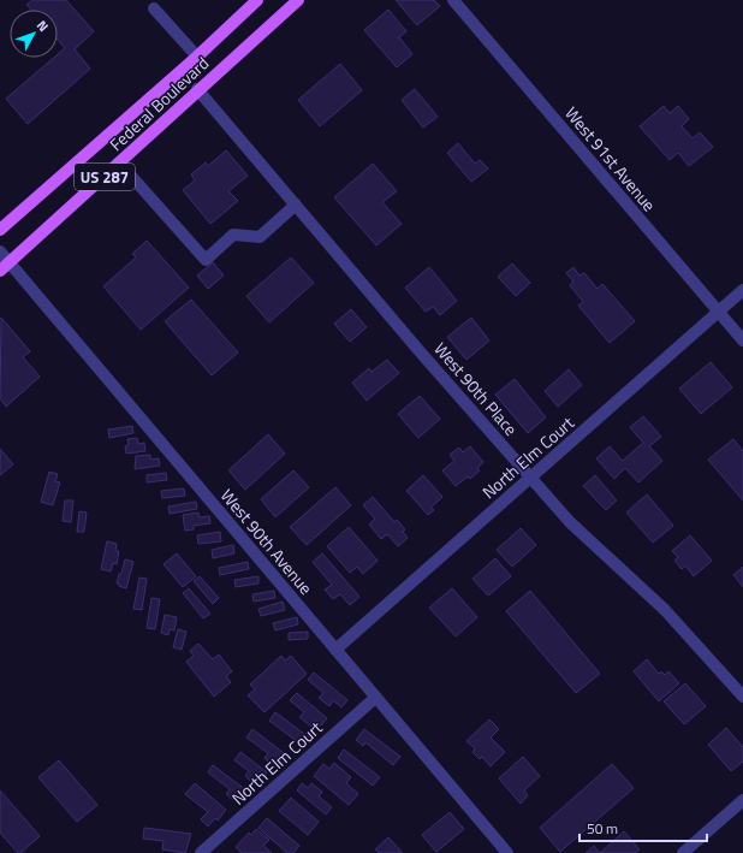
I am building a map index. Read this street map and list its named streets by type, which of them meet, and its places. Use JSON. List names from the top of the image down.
{
  "streets": {
    "main road": ["Federal Boulevard", "US 287"],
    "street": [
      "West 91st Avenue",
      "West 90th Place",
      "North Elm Court",
      "West 90th Avenue"
    ]
  },
  "crossings": [
    ["Federal Boulevard", "West 90th Place"],
    ["Federal Boulevard", "West 90th Avenue"],
    ["West 91st Avenue", "North Elm Court"],
    ["West 90th Place", "North Elm Court"],
    ["North Elm Court", "West 90th Avenue"]
  ],
  "scale_bar": "50 m",
  "north": "top right"
}
